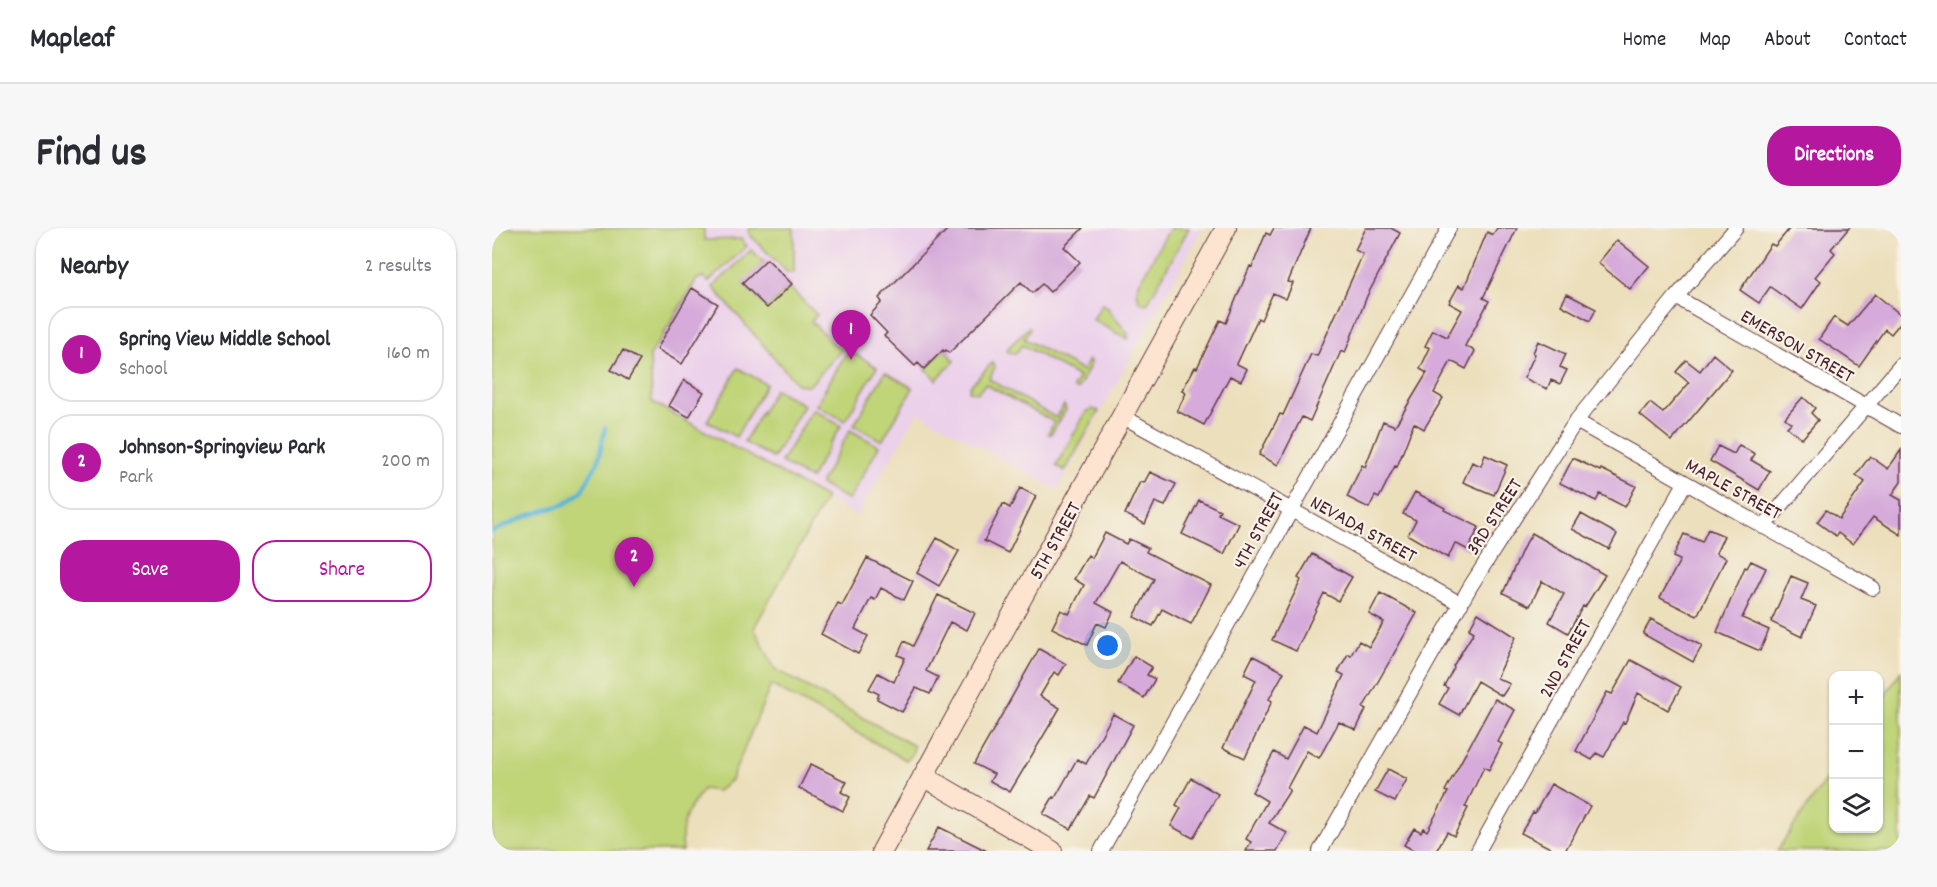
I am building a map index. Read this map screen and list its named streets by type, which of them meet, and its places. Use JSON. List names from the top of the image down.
{
  "streets": {
    "street": [
      "EMERSON STREET",
      "MAPLE STREET",
      "3RD STREET",
      "NEVADA STREET",
      "4TH STREET",
      "5TH STREET",
      "2ND STREET"
    ]
  },
  "crossings": [
    ["EMERSON STREET", "3RD STREET"],
    ["MAPLE STREET", "3RD STREET"],
    ["MAPLE STREET", "2ND STREET"],
    ["3RD STREET", "NEVADA STREET"],
    ["NEVADA STREET", "4TH STREET"],
    ["NEVADA STREET", "5TH STREET"]
  ],
  "page": {
    "header": "Mapleaf",
    "nav": [
      "Home",
      "Map",
      "About",
      "Contact"
    ],
    "title": "Find us",
    "buttons": [
      "Directions",
      ["Save", "Share"]
    ],
    "heading": ["Nearby", "2 results"],
    "list": [
      {
        "mark": "1",
        "name": "Spring View Middle School",
        "note": "School",
        "value": "160 m"
      },
      {
        "mark": "2",
        "name": "Johnson-Springview Park",
        "note": "Park",
        "value": "200 m"
      }
    ],
    "pins": ["1", "2"],
    "map_buttons": ["+", "−"]
  }
}
